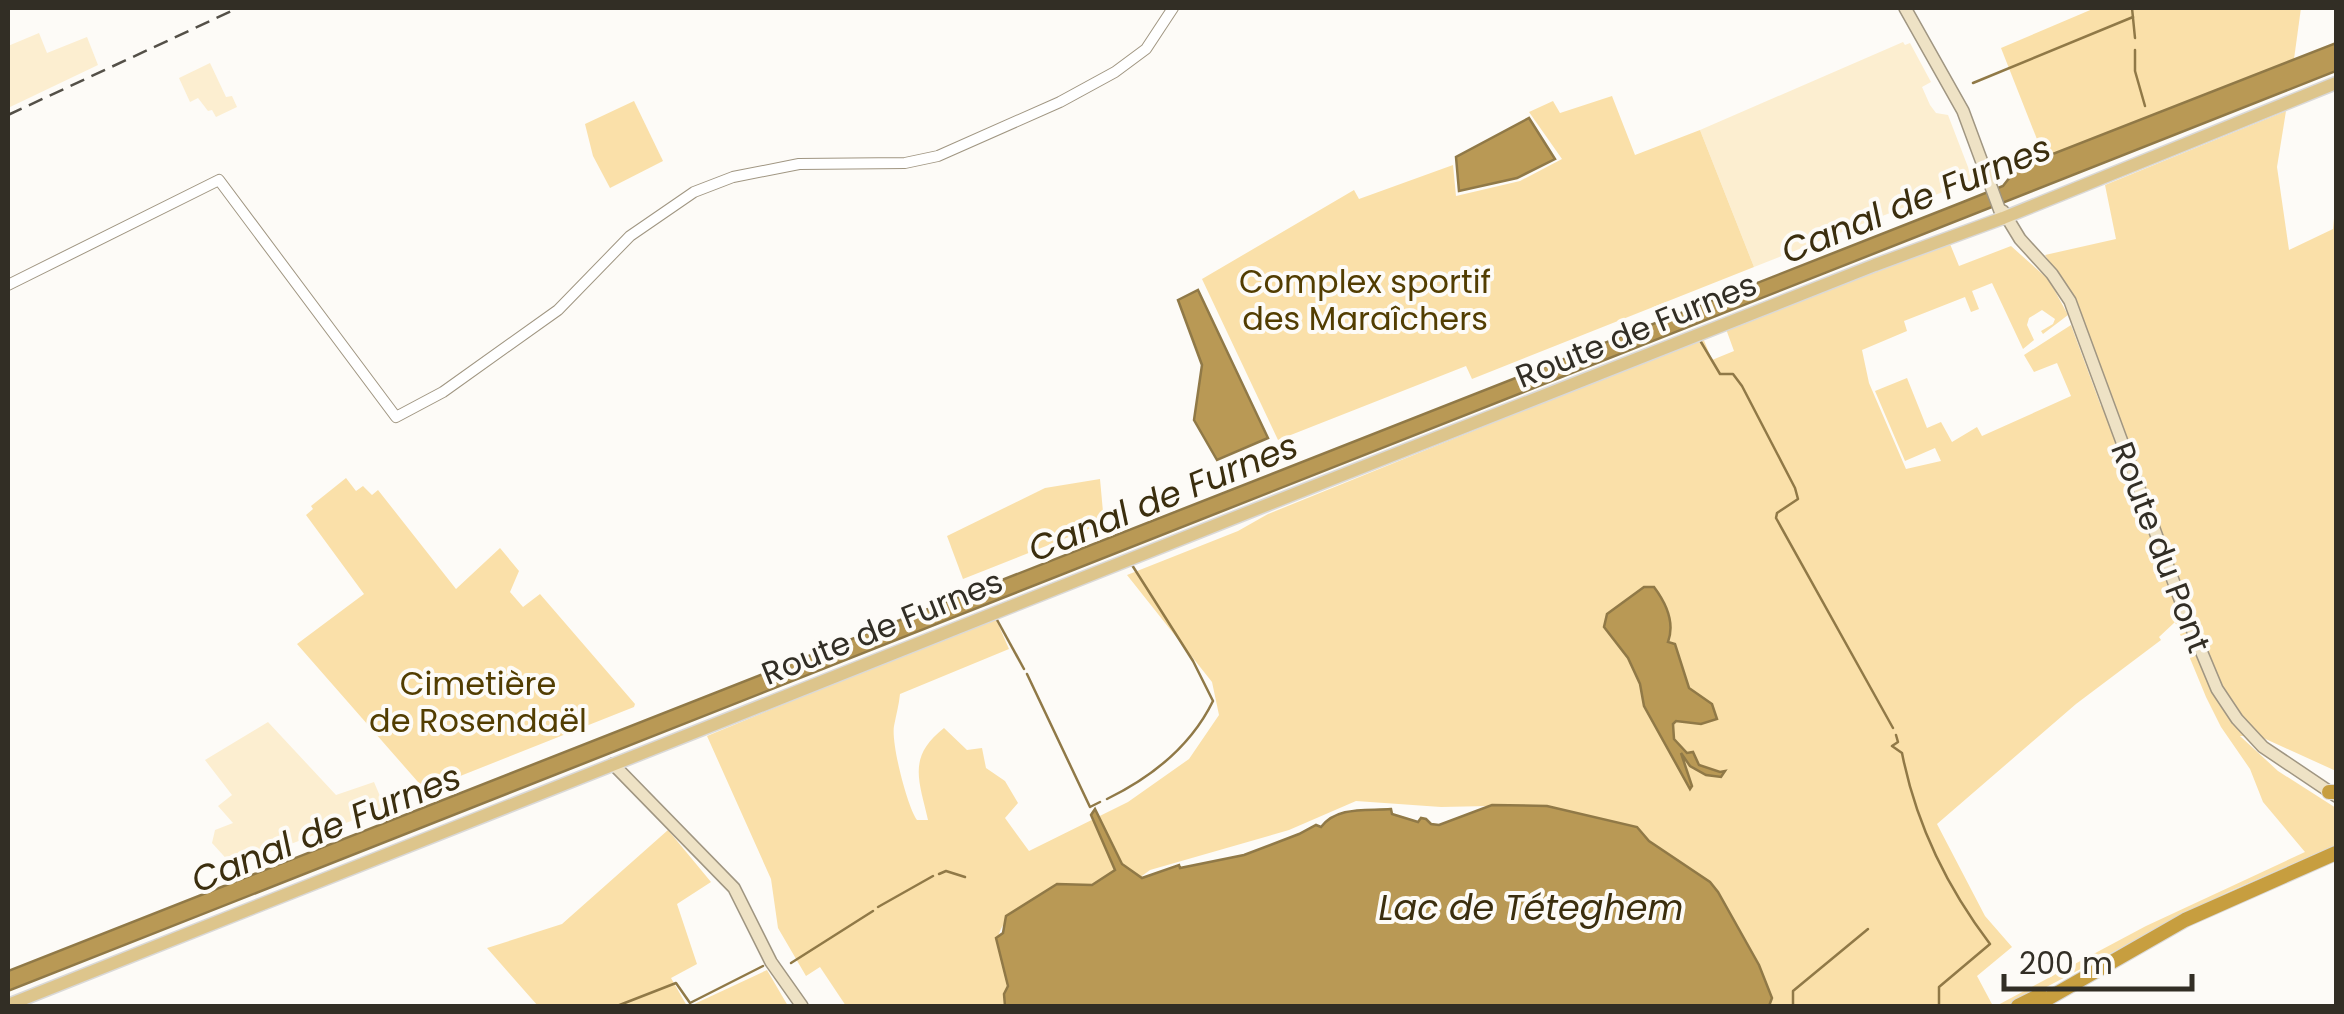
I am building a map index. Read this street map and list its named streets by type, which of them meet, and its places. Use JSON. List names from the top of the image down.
{
  "streets": {
    "main road": ["Route de Furnes", "Route du Pont"]
  },
  "crossings": [
    ["Route de Furnes", "Route du Pont"]
  ],
  "water": ["Canal de Furnes", "Lac de Téteghem"],
  "parks": ["Complex sportif des Maraîchers", "Cimetière de Rosendaël"],
  "scale_bar": "200 m"
}
